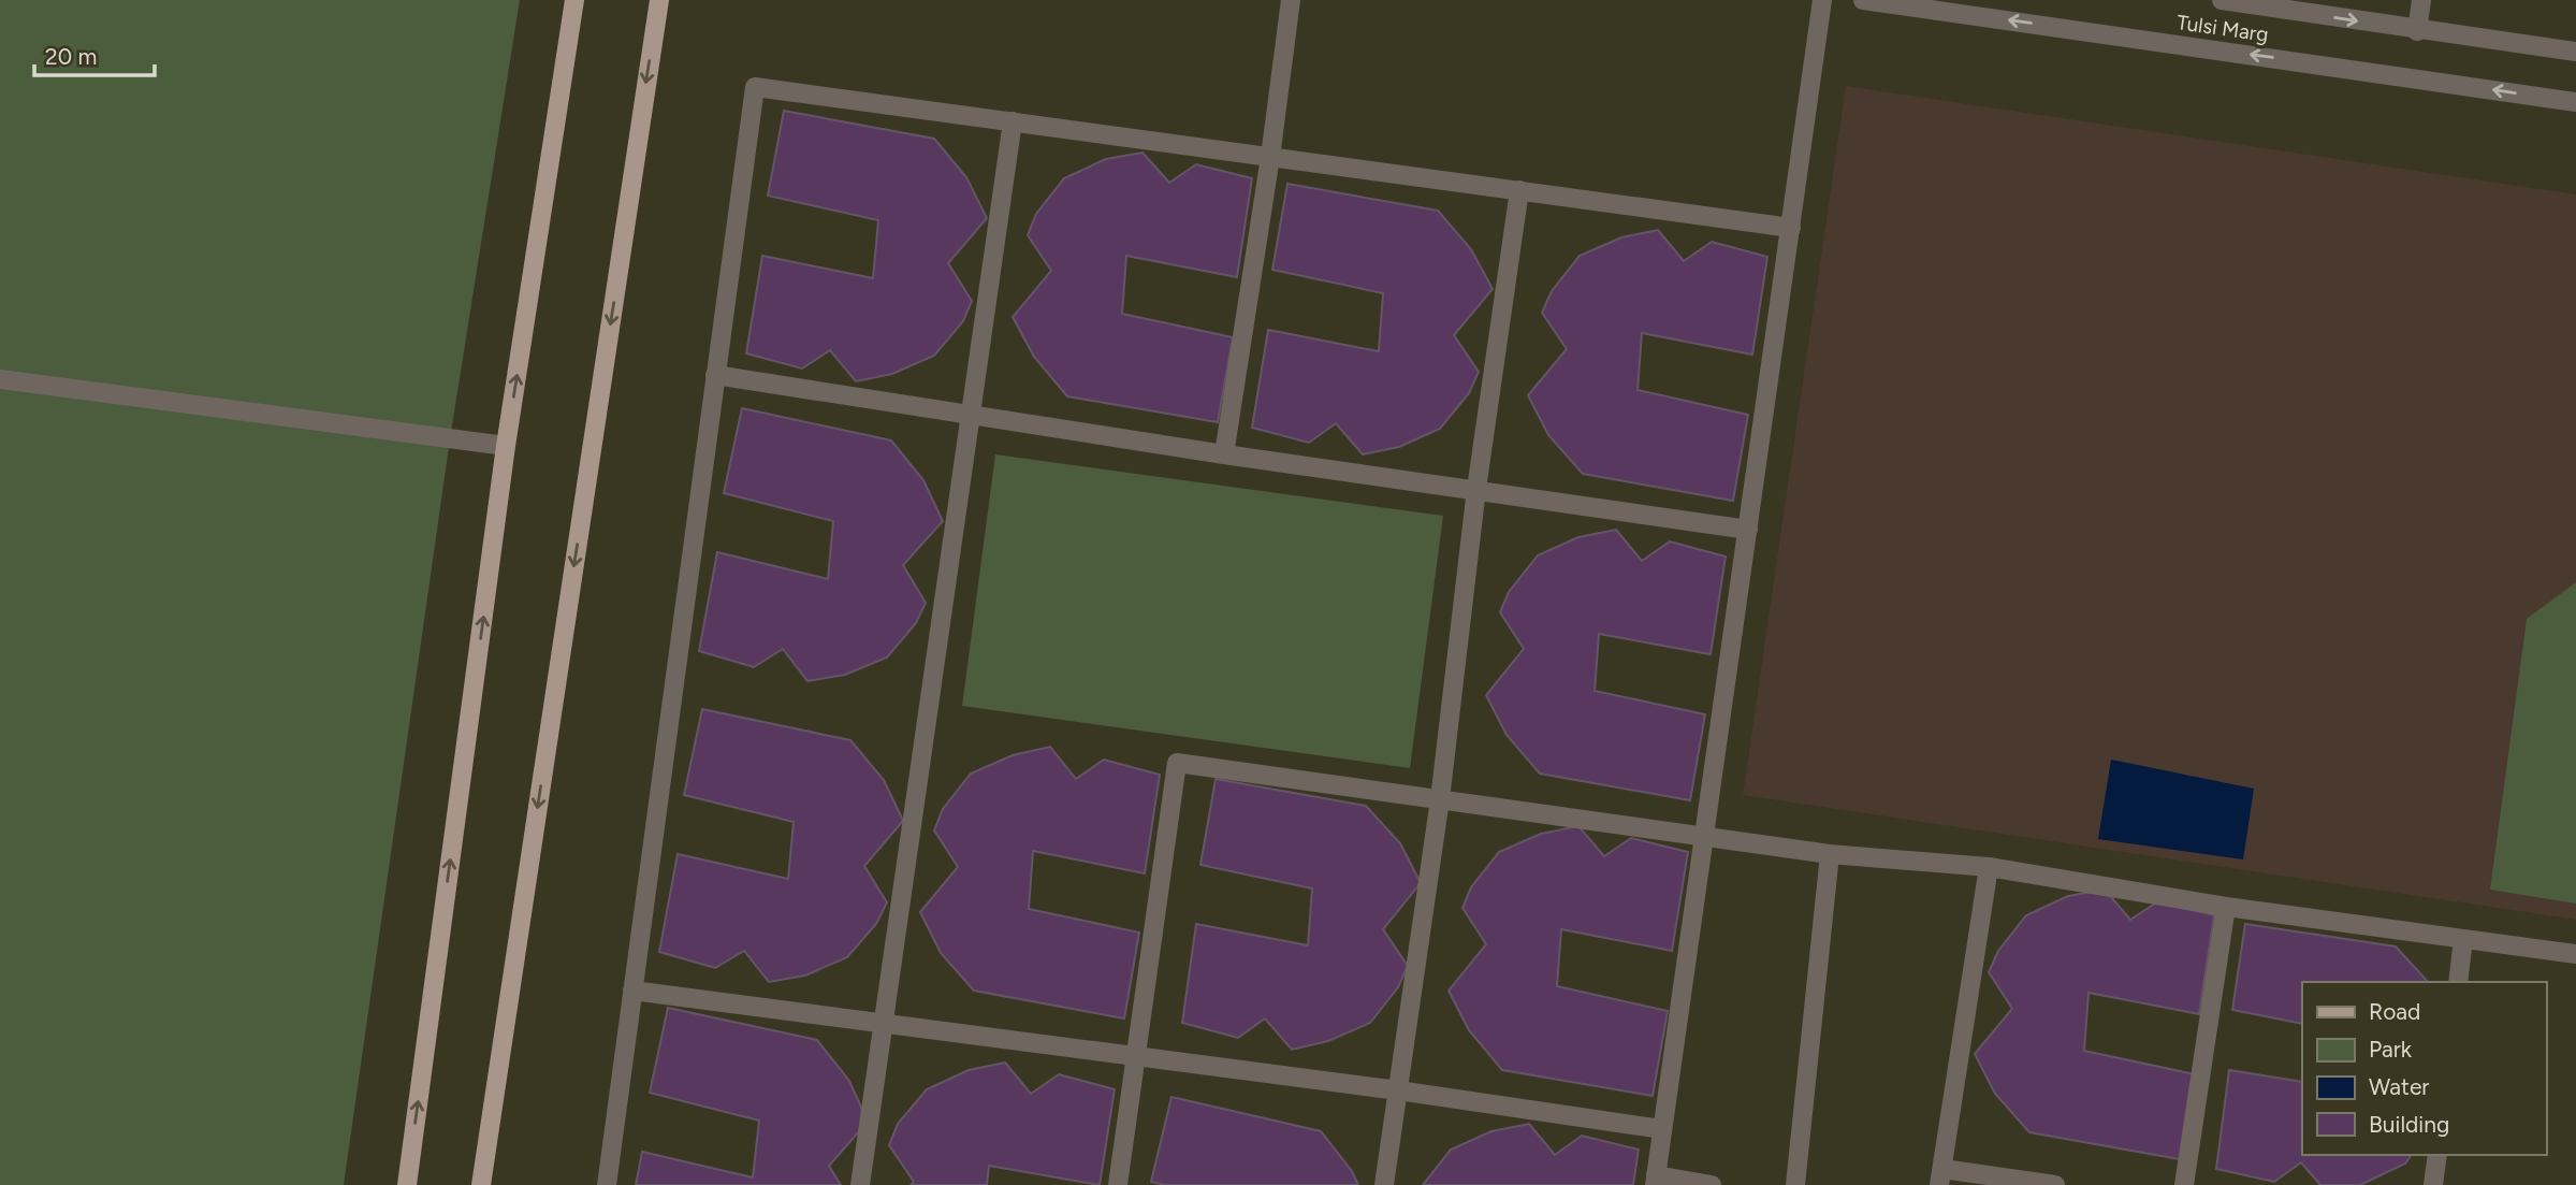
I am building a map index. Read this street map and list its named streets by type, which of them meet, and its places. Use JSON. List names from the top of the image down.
{
  "streets": {
    "street": ["Tulsi Marg"]
  },
  "legend": [
    "Road",
    "Park",
    "Water",
    "Building"
  ],
  "scale_bar": "20 m"
}
